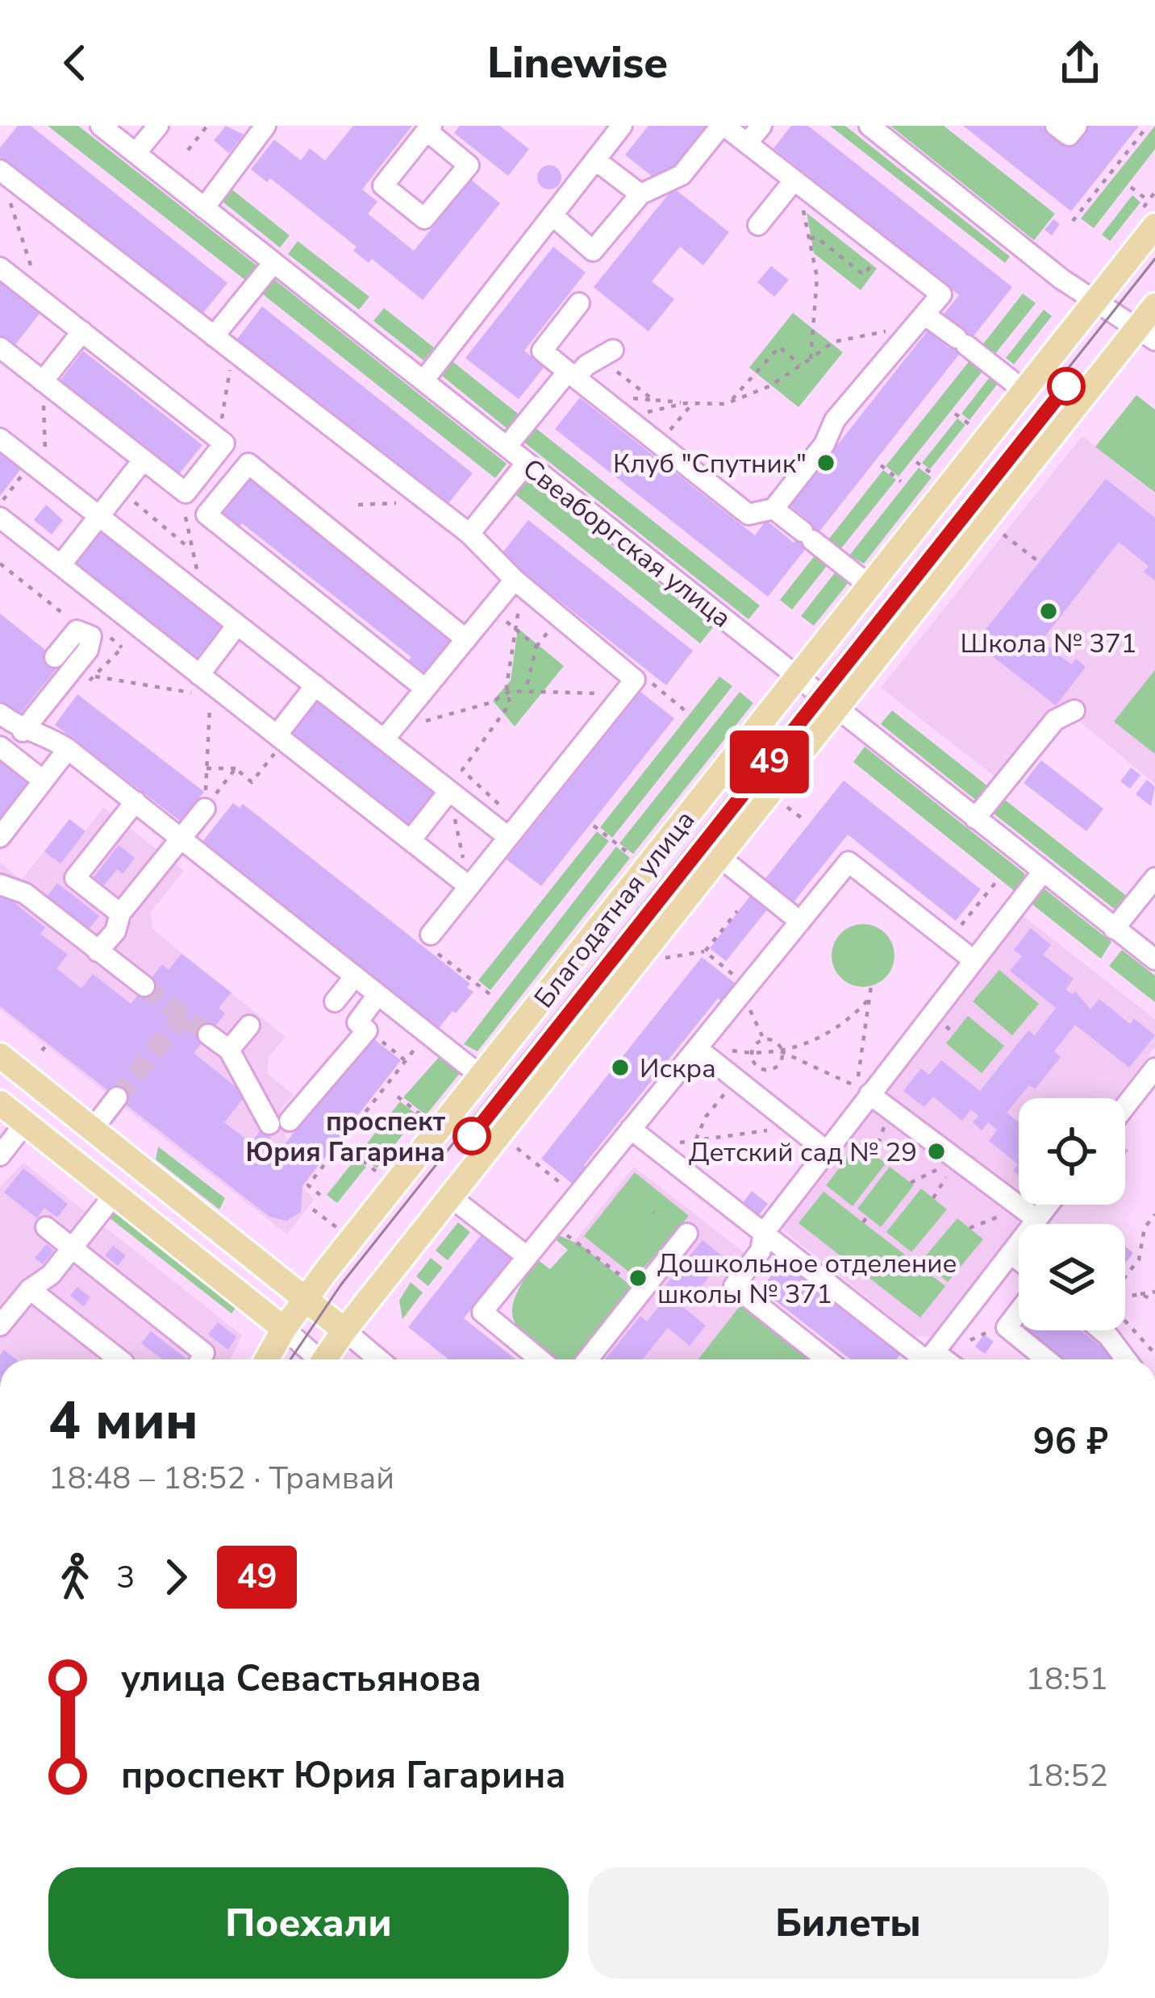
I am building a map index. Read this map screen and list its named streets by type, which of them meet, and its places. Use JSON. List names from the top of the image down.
{
  "streets": {
    "main road": ["Благодатная улица"],
    "street": ["Свеаборгская улица"]
  },
  "crossings": [
    ["Свеаборгская улица", "Благодатная улица"]
  ],
  "places": [
    "Клуб \"Спутник\"",
    "Школа № 371",
    "Искра",
    "проспект Юрия Гагарина",
    "Детский сад № 29",
    "Дошкольное отделение школы № 371"
  ],
  "lines": ["tram line 49"],
  "page": {
    "header": "Linewise",
    "on_map": "49",
    "heading": ["4 мин", "18:48 – 18:52 · Трамвай", "96 ₽"],
    "legs": ["3", "49"],
    "list": [
      {
        "name": "улица Севастьянова",
        "value": "18:51"
      },
      {
        "name": "проспект Юрия Гагарина",
        "value": "18:52"
      }
    ],
    "buttons": ["Поехали", "Билеты"]
  }
}
